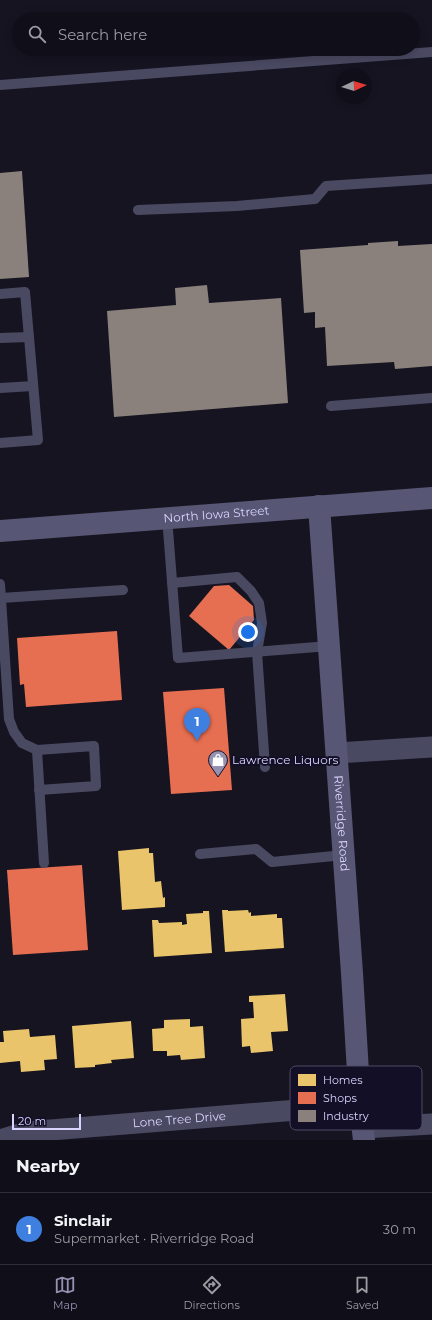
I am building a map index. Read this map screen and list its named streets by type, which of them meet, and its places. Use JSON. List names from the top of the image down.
{
  "streets": {
    "street": ["North Iowa Street", "Riverridge Road", "Lone Tree Drive"]
  },
  "crossings": [
    ["North Iowa Street", "Riverridge Road"]
  ],
  "places": {
    "shop": ["Lawrence Liquors"]
  },
  "legend": ["Homes", "Shops", "Industry"],
  "scale_bar": "20 m",
  "north": "right",
  "page": {
    "search": "Search here",
    "pins": "1",
    "scale": "20 m",
    "heading": "Nearby",
    "list": [
      {
        "mark": "1",
        "name": "Sinclair",
        "note": "Supermarket · Riverridge Road",
        "value": "30 m"
      }
    ],
    "nav": ["Map", "Directions", "Saved"]
  }
}
